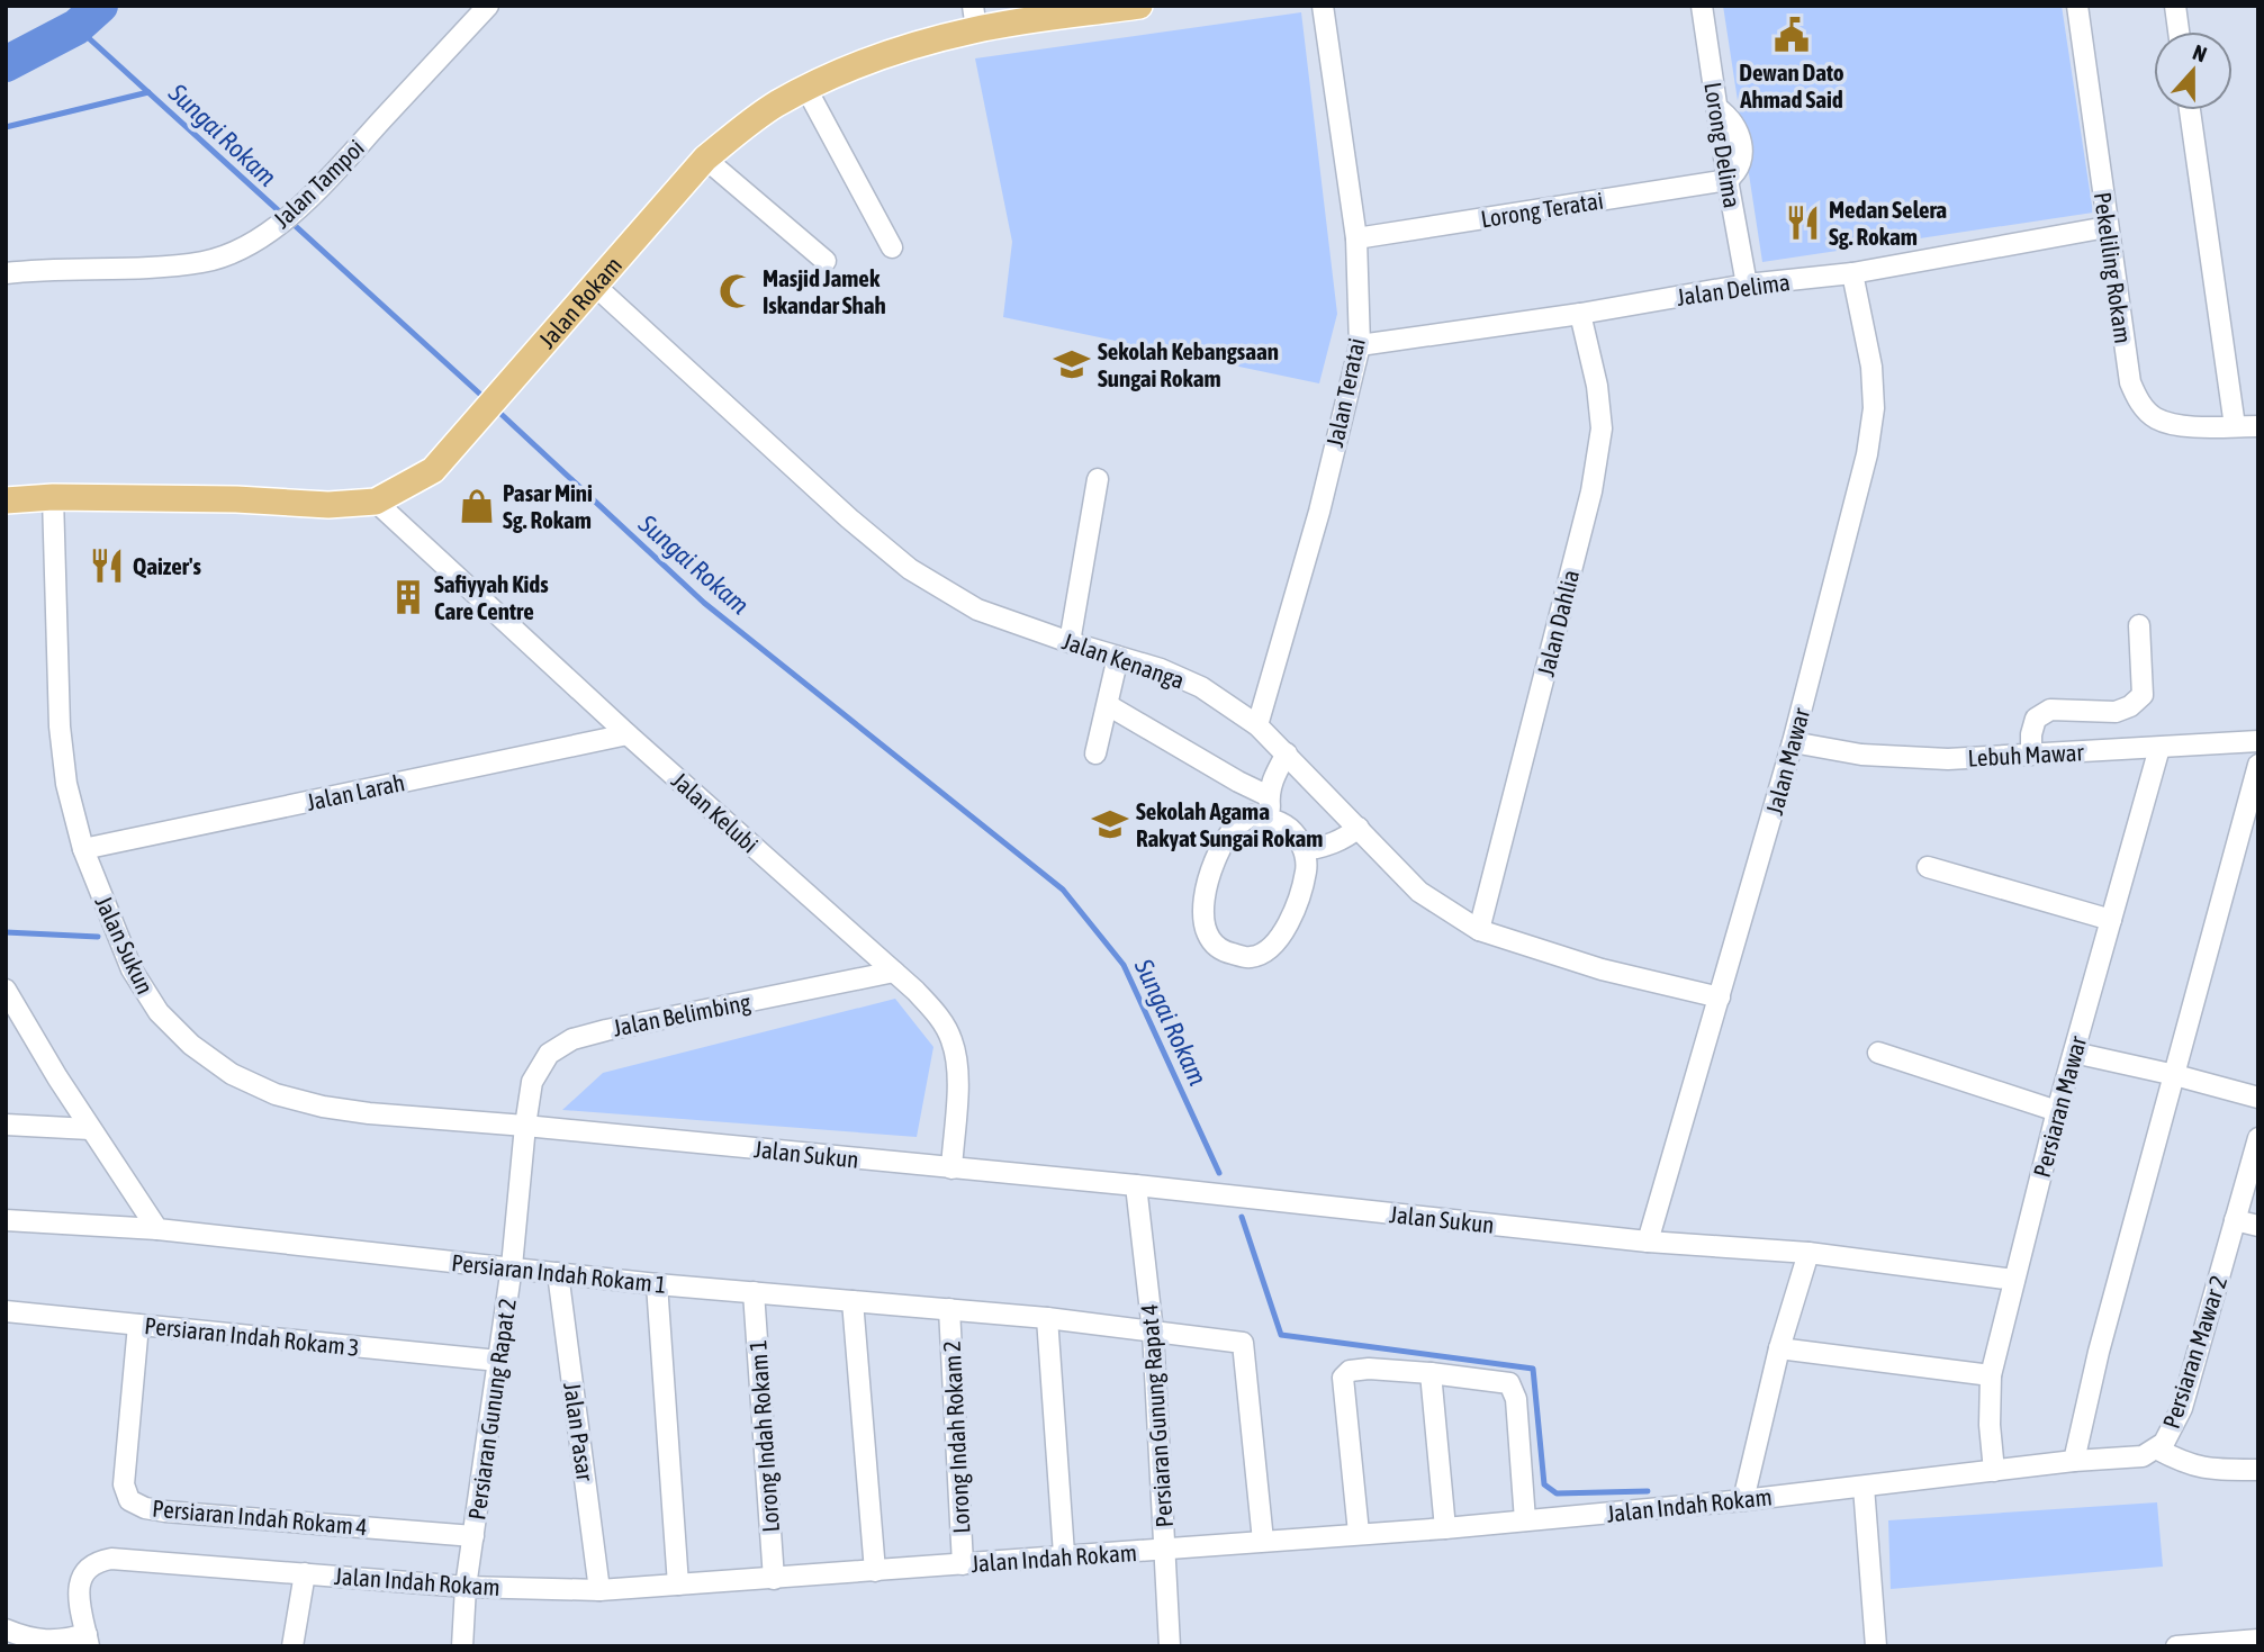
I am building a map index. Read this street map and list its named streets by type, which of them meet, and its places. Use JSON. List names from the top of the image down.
{
  "streets": {
    "main road": ["Jalan Rokam"],
    "street": [
      "Lorong Delima",
      "Jalan Tampoi",
      "Lorong Teratai",
      "Pekeliling Rokam",
      "Jalan Delima",
      "Jalan Teratai",
      "Jalan Dahlia",
      "Jalan Kenanga",
      "Lebuh Mawar",
      "Jalan Mawar",
      "Jalan Larah",
      "Jalan Kelubi",
      "Jalan Sukun",
      "Jalan Belimbing",
      "Persiaran Mawar",
      "Persiaran Indah Rokam 1",
      "Persiaran Indah Rokam 3",
      "Persiaran Mawar 2",
      "Persiaran Gunung Rapat 2",
      "Persiaran Gunung Rapat 4",
      "Jalan Pasar",
      "Lorong Indah Rokam 1",
      "Lorong Indah Rokam 2",
      "Jalan Indah Rokam",
      "Persiaran Indah Rokam 4"
    ]
  },
  "crossings": [
    ["Lorong Delima", "Lorong Teratai"],
    ["Lorong Delima", "Jalan Delima"],
    ["Lorong Teratai", "Jalan Teratai"],
    ["Pekeliling Rokam", "Jalan Delima"],
    ["Jalan Delima", "Jalan Teratai"],
    ["Jalan Delima", "Jalan Dahlia"],
    ["Jalan Delima", "Jalan Mawar"],
    ["Jalan Rokam", "Jalan Kenanga"],
    ["Jalan Rokam", "Jalan Kelubi"],
    ["Jalan Rokam", "Jalan Sukun"],
    ["Jalan Teratai", "Jalan Kenanga"],
    ["Jalan Dahlia", "Jalan Kenanga"],
    ["Jalan Kenanga", "Jalan Mawar"],
    ["Lebuh Mawar", "Jalan Mawar"],
    ["Lebuh Mawar", "Persiaran Mawar"],
    ["Jalan Mawar", "Jalan Sukun"],
    ["Jalan Larah", "Jalan Kelubi"],
    ["Jalan Larah", "Jalan Sukun"],
    ["Jalan Kelubi", "Jalan Sukun"],
    ["Jalan Kelubi", "Jalan Belimbing"],
    ["Jalan Sukun", "Jalan Belimbing"],
    ["Jalan Sukun", "Persiaran Mawar"],
    ["Jalan Sukun", "Persiaran Gunung Rapat 2"],
    ["Jalan Sukun", "Persiaran Gunung Rapat 4"],
    ["Jalan Belimbing", "Persiaran Gunung Rapat 2"],
    ["Persiaran Mawar", "Persiaran Mawar 2"],
    ["Persiaran Mawar", "Jalan Indah Rokam"],
    ["Persiaran Indah Rokam 1", "Persiaran Gunung Rapat 2"],
    ["Persiaran Indah Rokam 1", "Persiaran Gunung Rapat 4"],
    ["Persiaran Indah Rokam 1", "Jalan Pasar"],
    ["Persiaran Indah Rokam 1", "Lorong Indah Rokam 1"],
    ["Persiaran Indah Rokam 1", "Lorong Indah Rokam 2"],
    ["Persiaran Indah Rokam 1", "Jalan Indah Rokam"],
    ["Persiaran Indah Rokam 3", "Persiaran Gunung Rapat 2"],
    ["Persiaran Indah Rokam 3", "Persiaran Indah Rokam 4"],
    ["Persiaran Mawar 2", "Jalan Indah Rokam"],
    ["Persiaran Gunung Rapat 2", "Jalan Indah Rokam"],
    ["Persiaran Gunung Rapat 2", "Persiaran Indah Rokam 4"],
    ["Persiaran Gunung Rapat 4", "Jalan Indah Rokam"],
    ["Jalan Pasar", "Jalan Indah Rokam"],
    ["Lorong Indah Rokam 1", "Jalan Indah Rokam"],
    ["Lorong Indah Rokam 2", "Jalan Indah Rokam"]
  ],
  "water": ["Sungai Rokam"],
  "places": {
    "public building": ["Dewan Dato Ahmad Said"],
    "restaurant": ["Medan Selera Sg. Rokam", "Qaizer's"],
    "mosque": ["Masjid Jamek Iskandar Shah"],
    "school or university": ["Sekolah Kebangsaan Sungai Rokam", "Sekolah Agama Rakyat Sungai Rokam"],
    "shop": ["Pasar Mini Sg. Rokam"],
    "building": ["Safiyyah Kids Care Centre"]
  },
  "north": "top"
}
